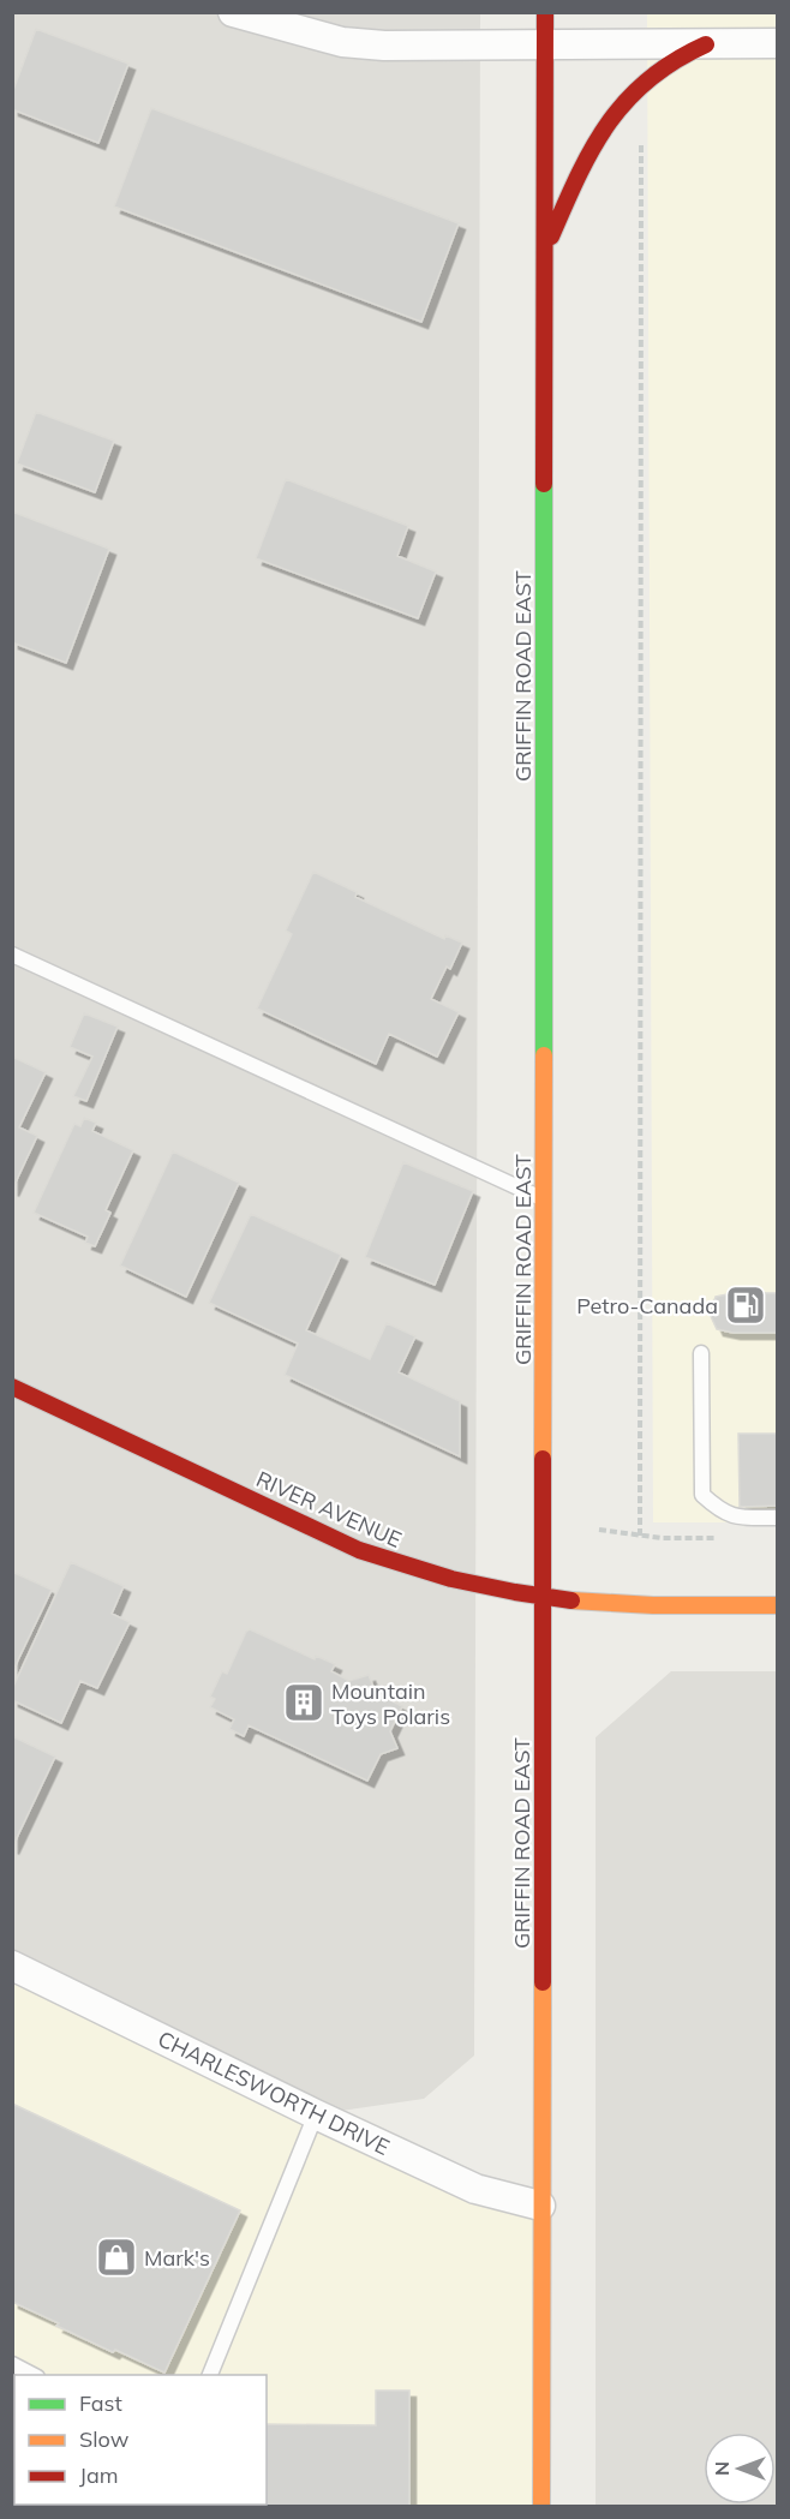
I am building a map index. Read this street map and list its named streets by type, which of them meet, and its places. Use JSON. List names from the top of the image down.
{
  "streets": {
    "main road": ["GRIFFIN ROAD EAST", "RIVER AVENUE"],
    "street": ["CHARLESWORTH DRIVE"]
  },
  "crossings": [
    ["GRIFFIN ROAD EAST", "RIVER AVENUE"],
    ["GRIFFIN ROAD EAST", "CHARLESWORTH DRIVE"]
  ],
  "places": {
    "fuel station": ["Petro-Canada"],
    "building": ["Mountain Toys Polaris"],
    "shop": ["Mark's"]
  },
  "legend": ["Fast", "Slow", "Jam"],
  "north": "left"
}
